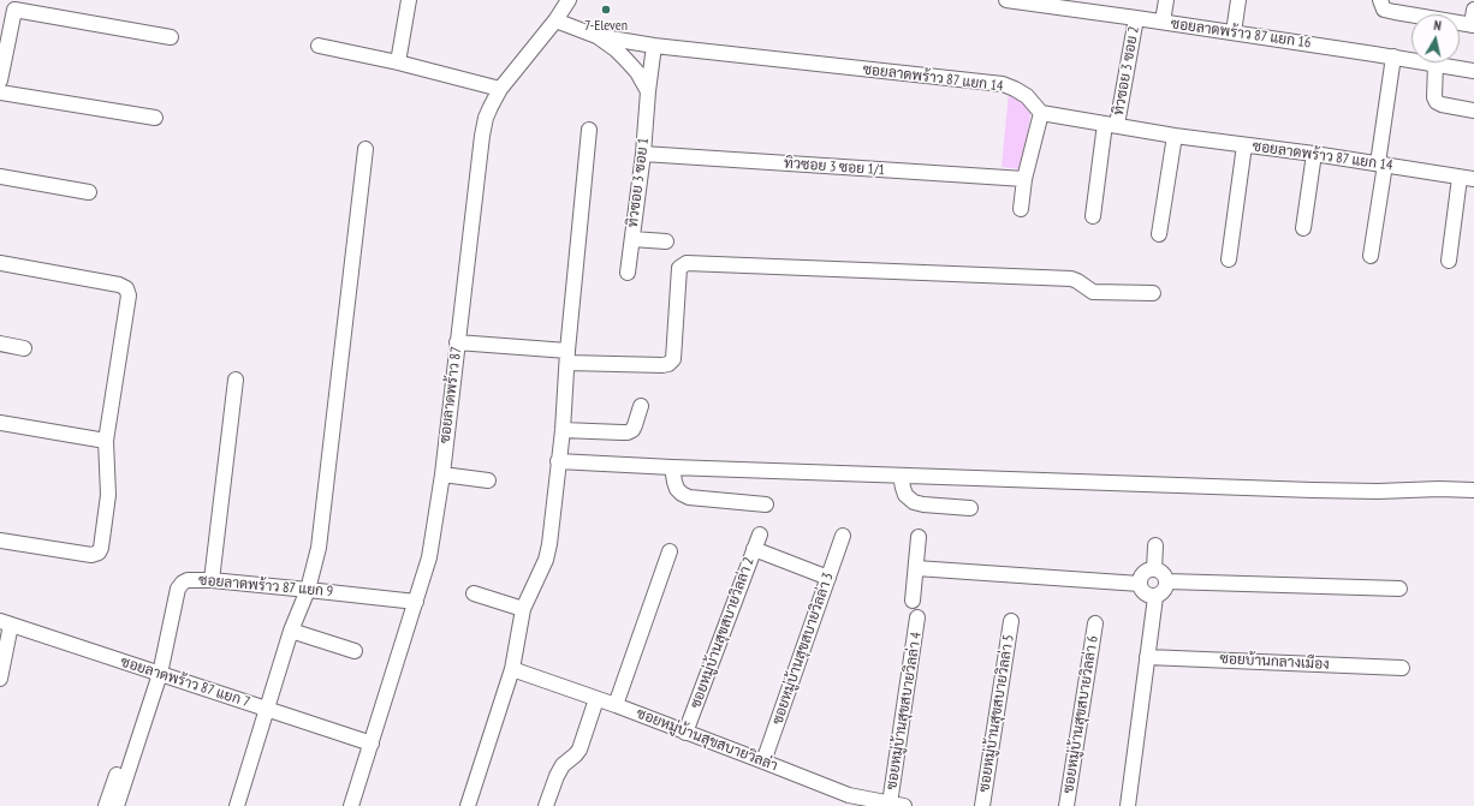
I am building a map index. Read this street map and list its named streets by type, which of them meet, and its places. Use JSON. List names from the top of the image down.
{
  "streets": {
    "street": [
      "ซอยลาดพร้าว 87 แยก 16",
      "ทิวซอย 3 ซอย 2",
      "ซอยลาดพร้าว 87 แยก 14",
      "ทิวซอย 3 ซอย 1/1",
      "ทิวซอย 3 ซอย 1",
      "ซอยลาดพร้าว 87",
      "ซอยลาดพร้าว 87 แยก 9",
      "ซอยหมู่บ้านสุขสบายวิลล่า 2",
      "ซอยหมู่บ้านสุขสบายวิลล่า 3",
      "ซอยบ้านกลางเมือง",
      "ซอยลาดพร้าว 87 แยก 7",
      "ซอยหมู่บ้านสุขสบายวิลล่า 4",
      "ซอยหมู่บ้านสุขสบายวิลล่า 5",
      "ซอยหมู่บ้านสุขสบายวิลล่า 6",
      "ซอยหมู่บ้านสุขสบายวิลล่า"
    ]
  },
  "crossings": [
    ["ซอยลาดพร้าว 87 แยก 16", "ทิวซอย 3 ซอย 2"],
    ["ทิวซอย 3 ซอย 2", "ซอยลาดพร้าว 87 แยก 14"],
    ["ซอยลาดพร้าว 87 แยก 14", "ทิวซอย 3 ซอย 1"],
    ["ซอยลาดพร้าว 87 แยก 14", "ซอยลาดพร้าว 87"],
    ["ทิวซอย 3 ซอย 1/1", "ทิวซอย 3 ซอย 1"],
    ["ซอยลาดพร้าว 87", "ซอยลาดพร้าว 87 แยก 9"],
    ["ซอยลาดพร้าว 87", "ซอยลาดพร้าว 87 แยก 7"],
    ["ซอยลาดพร้าว 87 แยก 9", "ซอยลาดพร้าว 87 แยก 7"],
    ["ซอยหมู่บ้านสุขสบายวิลล่า 2", "ซอยหมู่บ้านสุขสบายวิลล่า"],
    ["ซอยหมู่บ้านสุขสบายวิลล่า 3", "ซอยหมู่บ้านสุขสบายวิลล่า"],
    ["ซอยหมู่บ้านสุขสบายวิลล่า 4", "ซอยหมู่บ้านสุขสบายวิลล่า"]
  ],
  "places": ["7-Eleven"],
  "north": "top"
}
